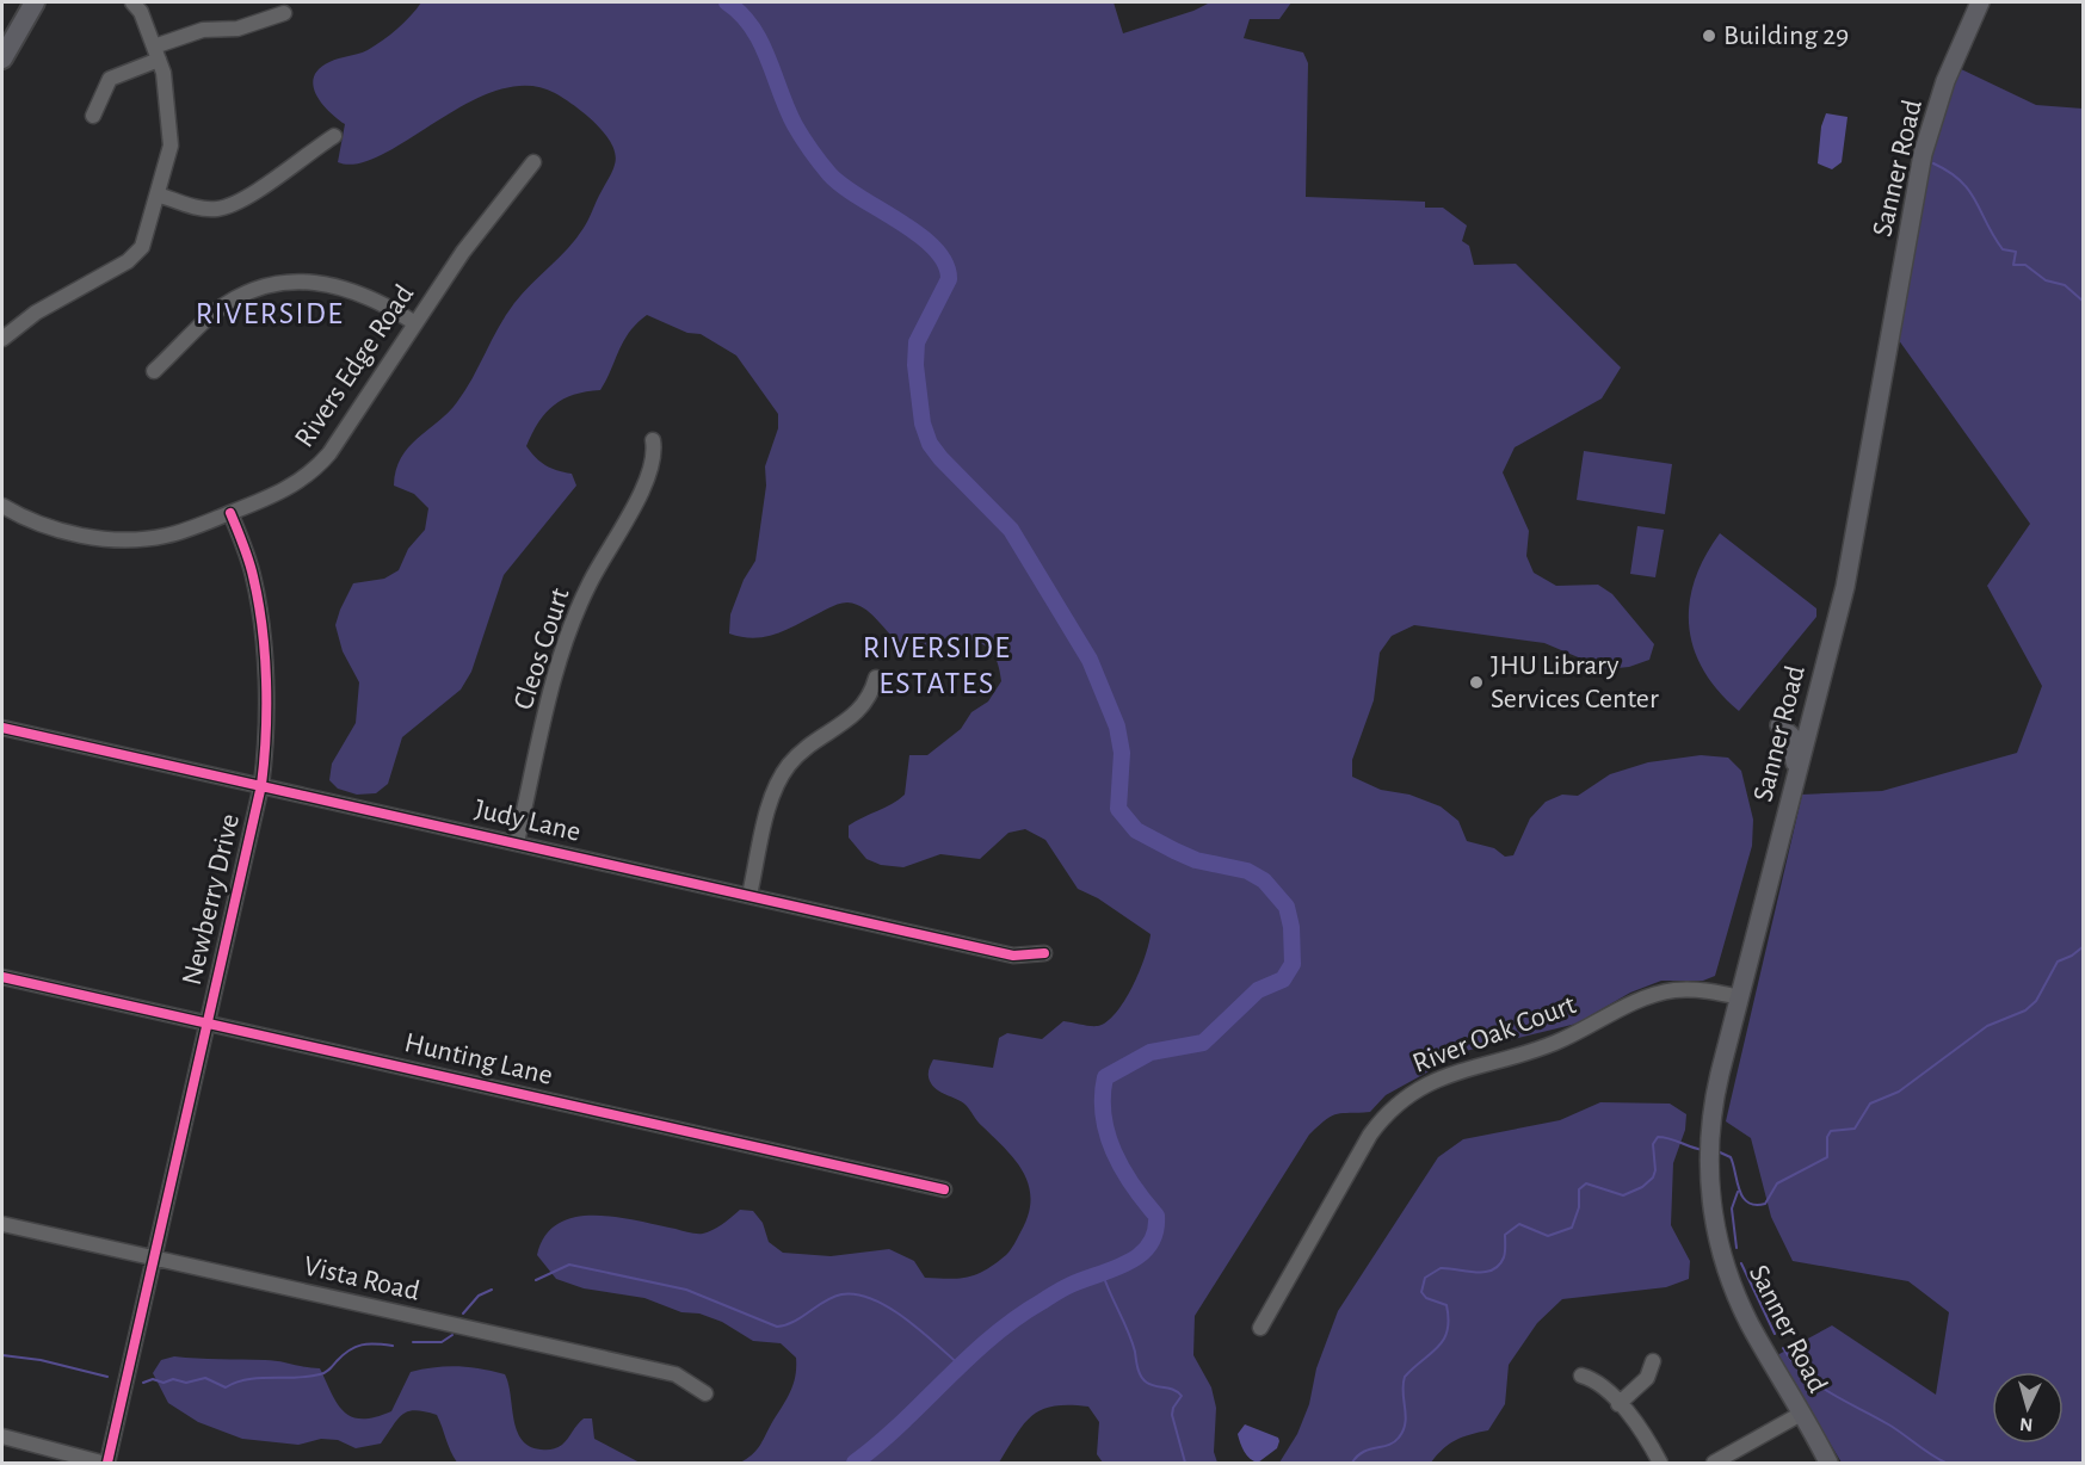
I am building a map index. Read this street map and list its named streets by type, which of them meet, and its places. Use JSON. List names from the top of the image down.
{
  "streets": {
    "main road": ["Sanner Road"],
    "street": [
      "Rivers Edge Road",
      "Cleos Court",
      "Judy Lane",
      "Newberry Drive",
      "River Oak Court",
      "Hunting Lane",
      "Vista Road"
    ]
  },
  "crossings": [
    ["Sanner Road", "River Oak Court"],
    ["Rivers Edge Road", "Newberry Drive"],
    ["Cleos Court", "Judy Lane"],
    ["Judy Lane", "Newberry Drive"],
    ["Newberry Drive", "Hunting Lane"],
    ["Newberry Drive", "Vista Road"]
  ],
  "districts": ["RIVERSIDE", "RIVERSIDE ESTATES"],
  "places": ["Building 29", "JHU Library Services Center"],
  "north": "bottom"
}
